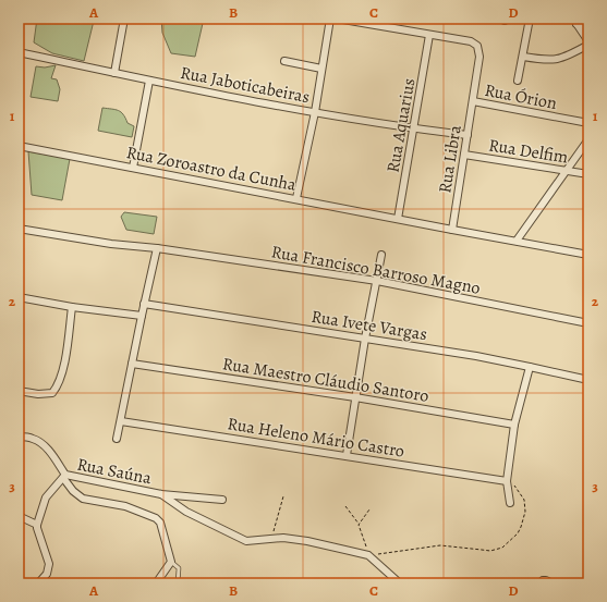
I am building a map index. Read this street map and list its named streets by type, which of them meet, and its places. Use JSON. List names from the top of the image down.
{
  "streets": {
    "street": [
      "Rua Jaboticabeiras",
      "Rua Órion",
      "Rua Aquarius",
      "Rua Delfim",
      "Rua Libra",
      "Rua Zoroastro da Cunha",
      "Rua Francisco Barroso Magno",
      "Rua Ivete Vargas",
      "Rua Maestro Cláudio Santoro",
      "Rua Heleno Mário Castro",
      "Rua Saúna"
    ]
  },
  "crossings": [
    ["Rua Jaboticabeiras", "Rua Aquarius"],
    ["Rua Jaboticabeiras", "Rua Libra"],
    ["Rua Órion", "Rua Libra"],
    ["Rua Aquarius", "Rua Libra"],
    ["Rua Aquarius", "Rua Zoroastro da Cunha"],
    ["Rua Delfim", "Rua Libra"]
  ],
  "grid": {
    "columns": [
      "A",
      "B",
      "C",
      "D"
    ],
    "rows": ["1", "2", "3"]
  }
}
